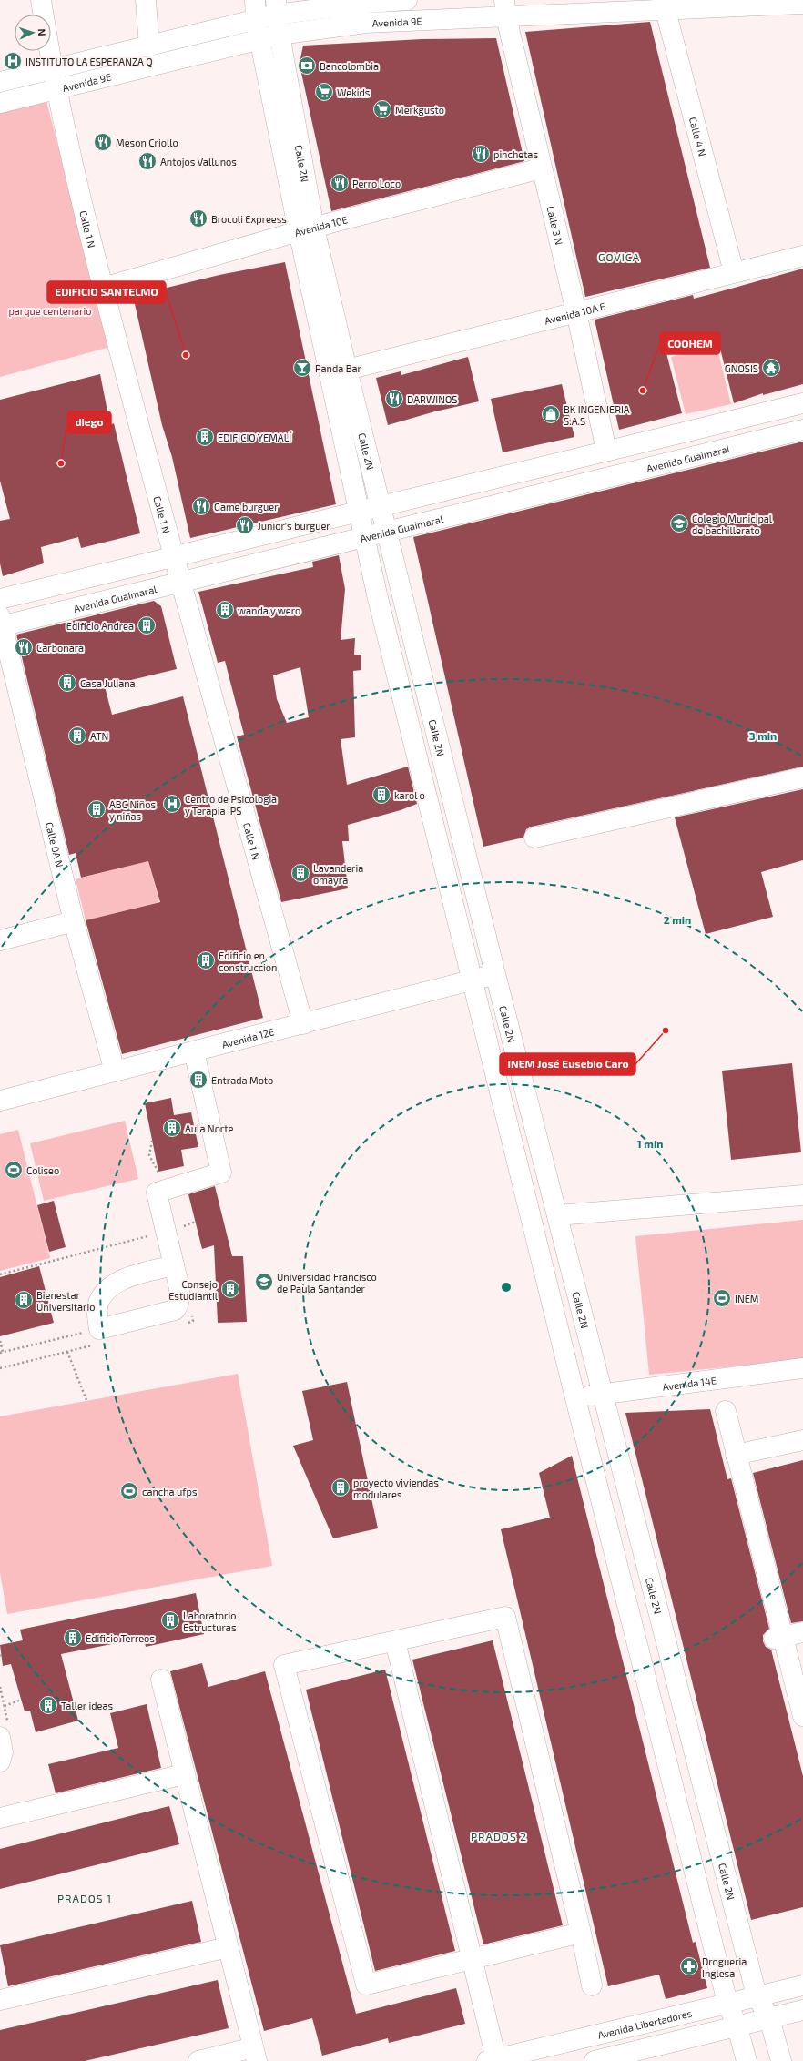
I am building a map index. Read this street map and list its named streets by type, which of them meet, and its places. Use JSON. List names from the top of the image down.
{
  "streets": {
    "street": [
      "Avenida 9E",
      "Calle 4 N",
      "Calle 2N",
      "Avenida 10E",
      "Calle 3 N",
      "Calle 1 N",
      "Avenida 10A E",
      "Avenida Guaimaral",
      "Calle 0A N",
      "Avenida 12E",
      "Avenida 14E",
      "Avenida Libertadores"
    ]
  },
  "crossings": [
    ["Avenida 9E", "Calle 4 N"],
    ["Avenida 9E", "Calle 2N"],
    ["Avenida 9E", "Calle 3 N"],
    ["Avenida 9E", "Calle 1 N"],
    ["Calle 4 N", "Avenida 10A E"],
    ["Calle 2N", "Avenida 10E"],
    ["Calle 2N", "Avenida 10A E"],
    ["Calle 2N", "Avenida Guaimaral"],
    ["Calle 2N", "Avenida 12E"],
    ["Calle 2N", "Avenida 14E"],
    ["Calle 2N", "Avenida Libertadores"],
    ["Avenida 10E", "Calle 3 N"],
    ["Avenida 10E", "Calle 1 N"],
    ["Calle 3 N", "Avenida 10A E"],
    ["Calle 1 N", "Avenida Guaimaral"],
    ["Calle 1 N", "Avenida 12E"],
    ["Avenida Guaimaral", "Calle 0A N"],
    ["Calle 0A N", "Avenida 12E"]
  ],
  "districts": ["GOVICA", "PRADOS 2", "PRADOS 1"],
  "parks": ["parque centenario"],
  "places": {
    "hospital": ["INSTITUTO LA ESPERANZA Q", "Centro de Psicologia y Terapia IPS"],
    "bank": ["Bancolombia"],
    "supermarket": ["Wekids", "Merkgusto"],
    "restaurant": [
      "Meson Criollo",
      "pinchetas",
      "Antojos Vallunos",
      "Perro Loco",
      "Brocoli Expreess",
      "DARWINOS",
      "Game burguer",
      "Junior's burguer",
      "Carbonara"
    ],
    "other": [
      "EDIFICIO SANTELMO",
      "COOHEM",
      "diego",
      "INEM José Eusebio Caro"
    ],
    "bar": ["Panda Bar"],
    "temple": ["GNOSIS"],
    "shop": ["BK INGENIERIA S.A.S"],
    "building": [
      "EDIFICIO YEMALÍ",
      "wanda y wero",
      "Edificio Andrea",
      "Casa Juliana",
      "ATN",
      "karol o",
      "ABC Niños y niñas",
      "Lavanderia omayra",
      "Edificio en construccion",
      "Entrada Moto",
      "Aula Norte",
      "Consejo Estudiantil",
      "Bienestar Universitario",
      "proyecto viviendas modulares",
      "Laboratorio Estructuras",
      "Edificio Terreos",
      "Taller ideas"
    ],
    "school or university": ["Colegio Municipal de bachillerato", "Universidad Francisco de Paula Santander"],
    "sports": ["Coliseo", "INEM", "cancha ufps"],
    "pharmacy": ["Drogueria Inglesa"]
  },
  "north": "right",
  "rings": ["3 min", "2 min", "1 min"]
}
